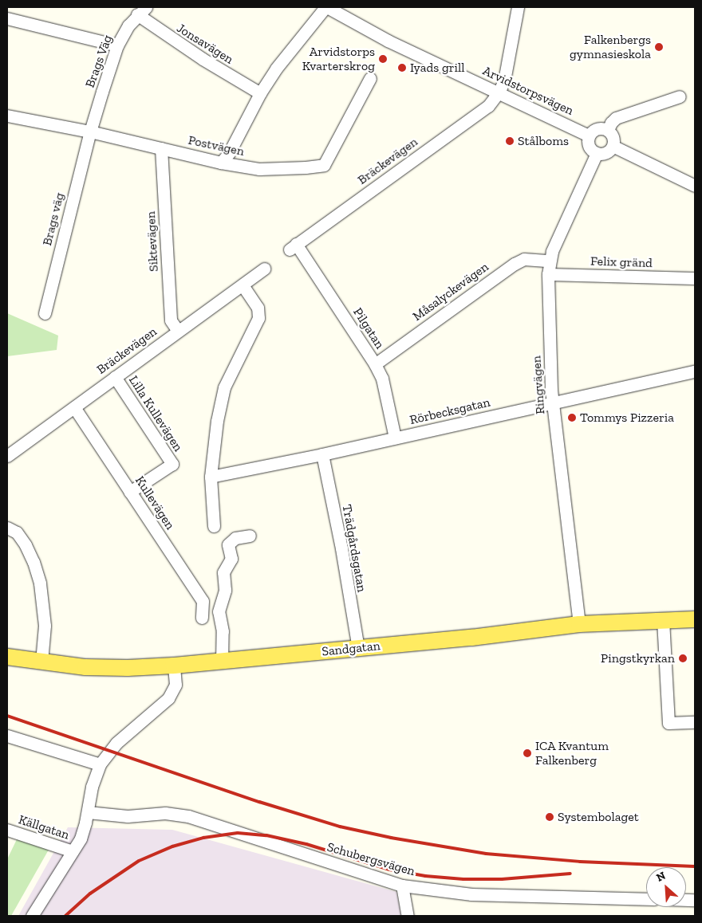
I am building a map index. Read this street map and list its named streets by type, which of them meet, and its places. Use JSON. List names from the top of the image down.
{
  "streets": {
    "main road": ["Sandgatan"],
    "street": [
      "Jonsavägen",
      "Brags Väg",
      "Arvidstorpsvägen",
      "Postvägen",
      "Bräckevägen",
      "Brags väg",
      "Siktevägen",
      "Felix gränd",
      "Måsalyckevägen",
      "Pilgatan",
      "Ringvägen",
      "Rörbecksgatan",
      "Lilla Kullevägen",
      "Kullevägen",
      "Trädgårdsgatan",
      "Källgatan",
      "Schubergsvägen"
    ]
  },
  "crossings": [
    ["Jonsavägen", "Brags Väg"],
    ["Brags Väg", "Postvägen"],
    ["Brags Väg", "Brags väg"],
    ["Arvidstorpsvägen", "Bräckevägen"],
    ["Arvidstorpsvägen", "Ringvägen"],
    ["Postvägen", "Brags väg"],
    ["Postvägen", "Siktevägen"],
    ["Bräckevägen", "Siktevägen"],
    ["Bräckevägen", "Pilgatan"],
    ["Bräckevägen", "Lilla Kullevägen"],
    ["Bräckevägen", "Kullevägen"],
    ["Felix gränd", "Ringvägen"],
    ["Måsalyckevägen", "Pilgatan"],
    ["Måsalyckevägen", "Ringvägen"],
    ["Pilgatan", "Rörbecksgatan"],
    ["Ringvägen", "Rörbecksgatan"],
    ["Ringvägen", "Sandgatan"],
    ["Rörbecksgatan", "Trädgårdsgatan"],
    ["Lilla Kullevägen", "Kullevägen"],
    ["Trädgårdsgatan", "Sandgatan"]
  ],
  "places": [
    "Falkenbergs gymnasieskola",
    "Arvidstorps Kvarterskrog",
    "Iyads grill",
    "Stålboms",
    "Tommys Pizzeria",
    "Pingstkyrkan",
    "ICA Kvantum Falkenberg",
    "Systembolaget"
  ],
  "north": "top left"
}
